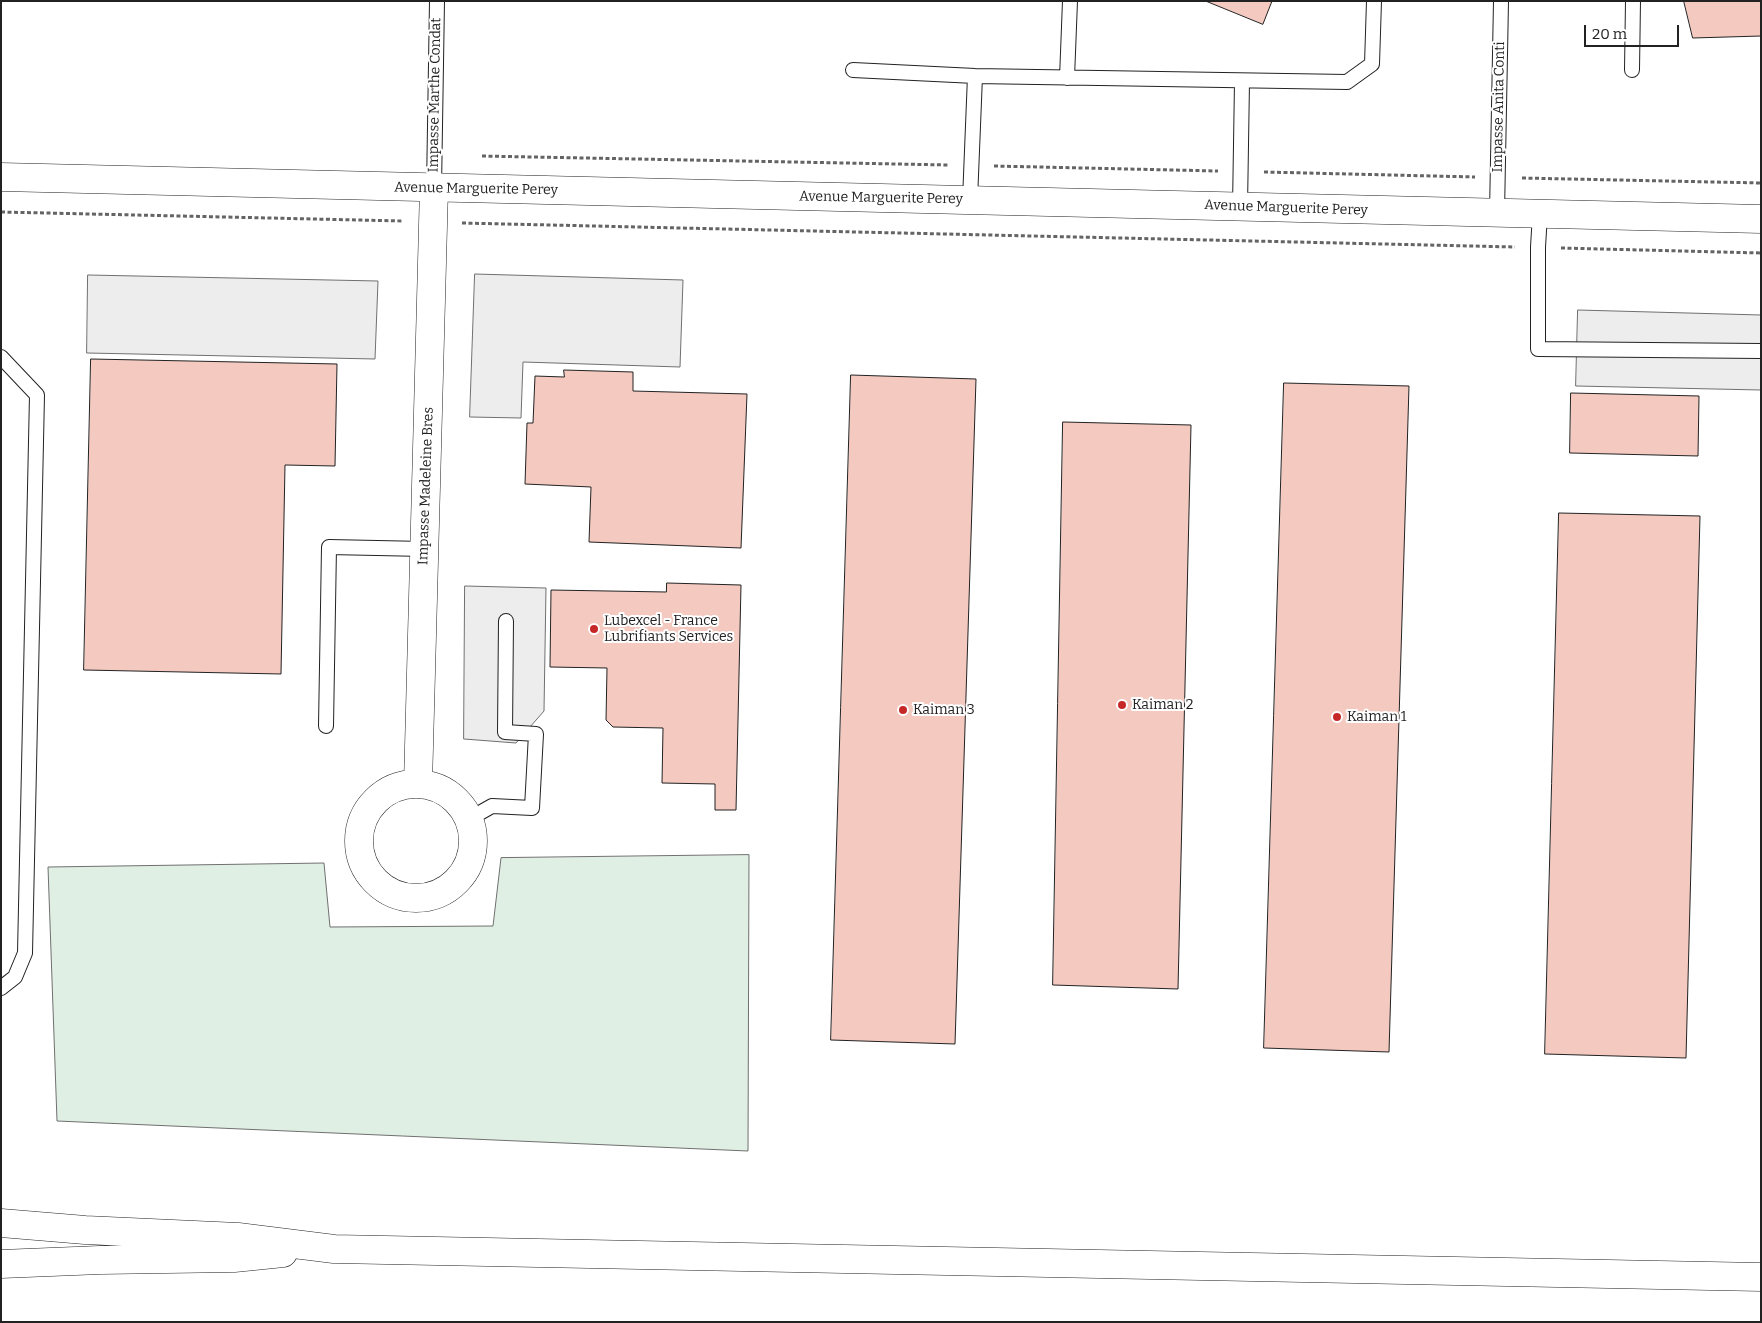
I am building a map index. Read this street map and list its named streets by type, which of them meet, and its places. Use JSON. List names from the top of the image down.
{
  "streets": {
    "street": ["Avenue Marguerite Perey", "Impasse Madeleine Bres"],
    "lane": ["Impasse Marthe Condat", "Impasse Anita Conti"]
  },
  "crossings": [
    ["Impasse Marthe Condat", "Avenue Marguerite Perey"],
    ["Impasse Marthe Condat", "Impasse Madeleine Bres"],
    ["Impasse Anita Conti", "Avenue Marguerite Perey"],
    ["Avenue Marguerite Perey", "Impasse Madeleine Bres"]
  ],
  "places": [
    "Lubexcel - France Lubrifiants Services",
    "Kaiman 2",
    "Kaiman 3",
    "Kaiman 1"
  ],
  "scale_bar": "20 m"
}
